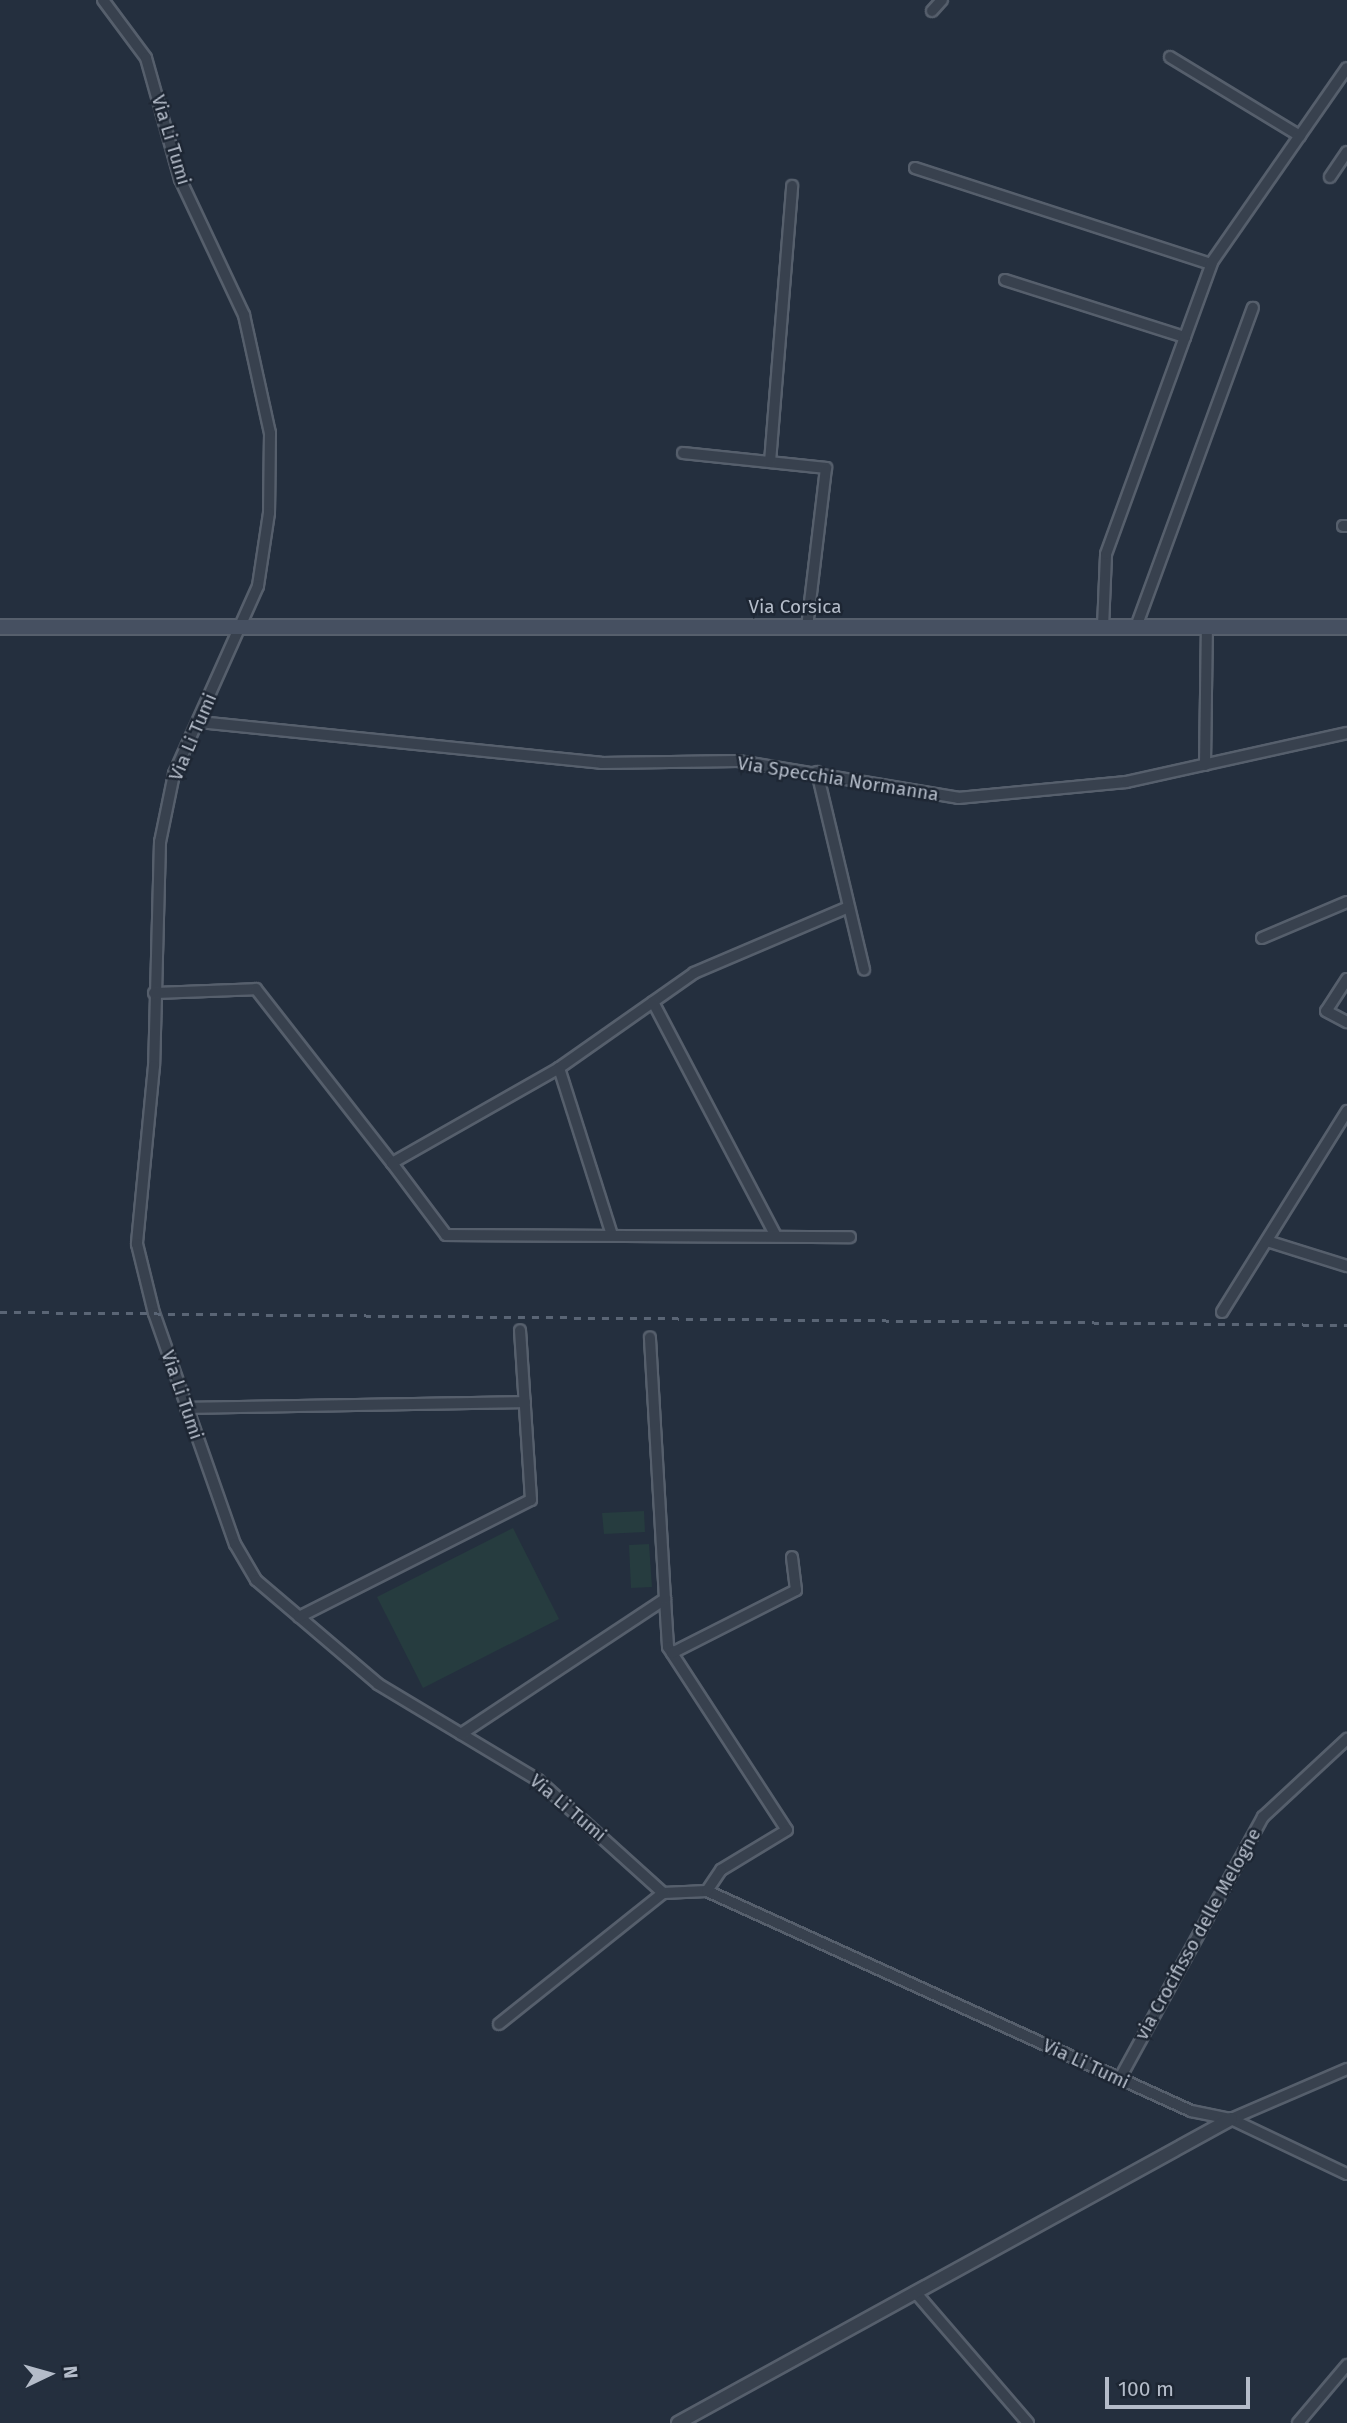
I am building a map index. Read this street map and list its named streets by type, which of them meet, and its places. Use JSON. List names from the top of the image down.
{
  "streets": {
    "main road": ["Via Corsica"],
    "street": ["Via Li Tumi", "Via Specchia Normanna", "via Crocifisso delle Melogne"]
  },
  "crossings": [
    ["Via Li Tumi", "Via Corsica"],
    ["Via Li Tumi", "Via Specchia Normanna"],
    ["Via Li Tumi", "via Crocifisso delle Melogne"]
  ],
  "scale_bar": "100 m",
  "north": "right"
}
